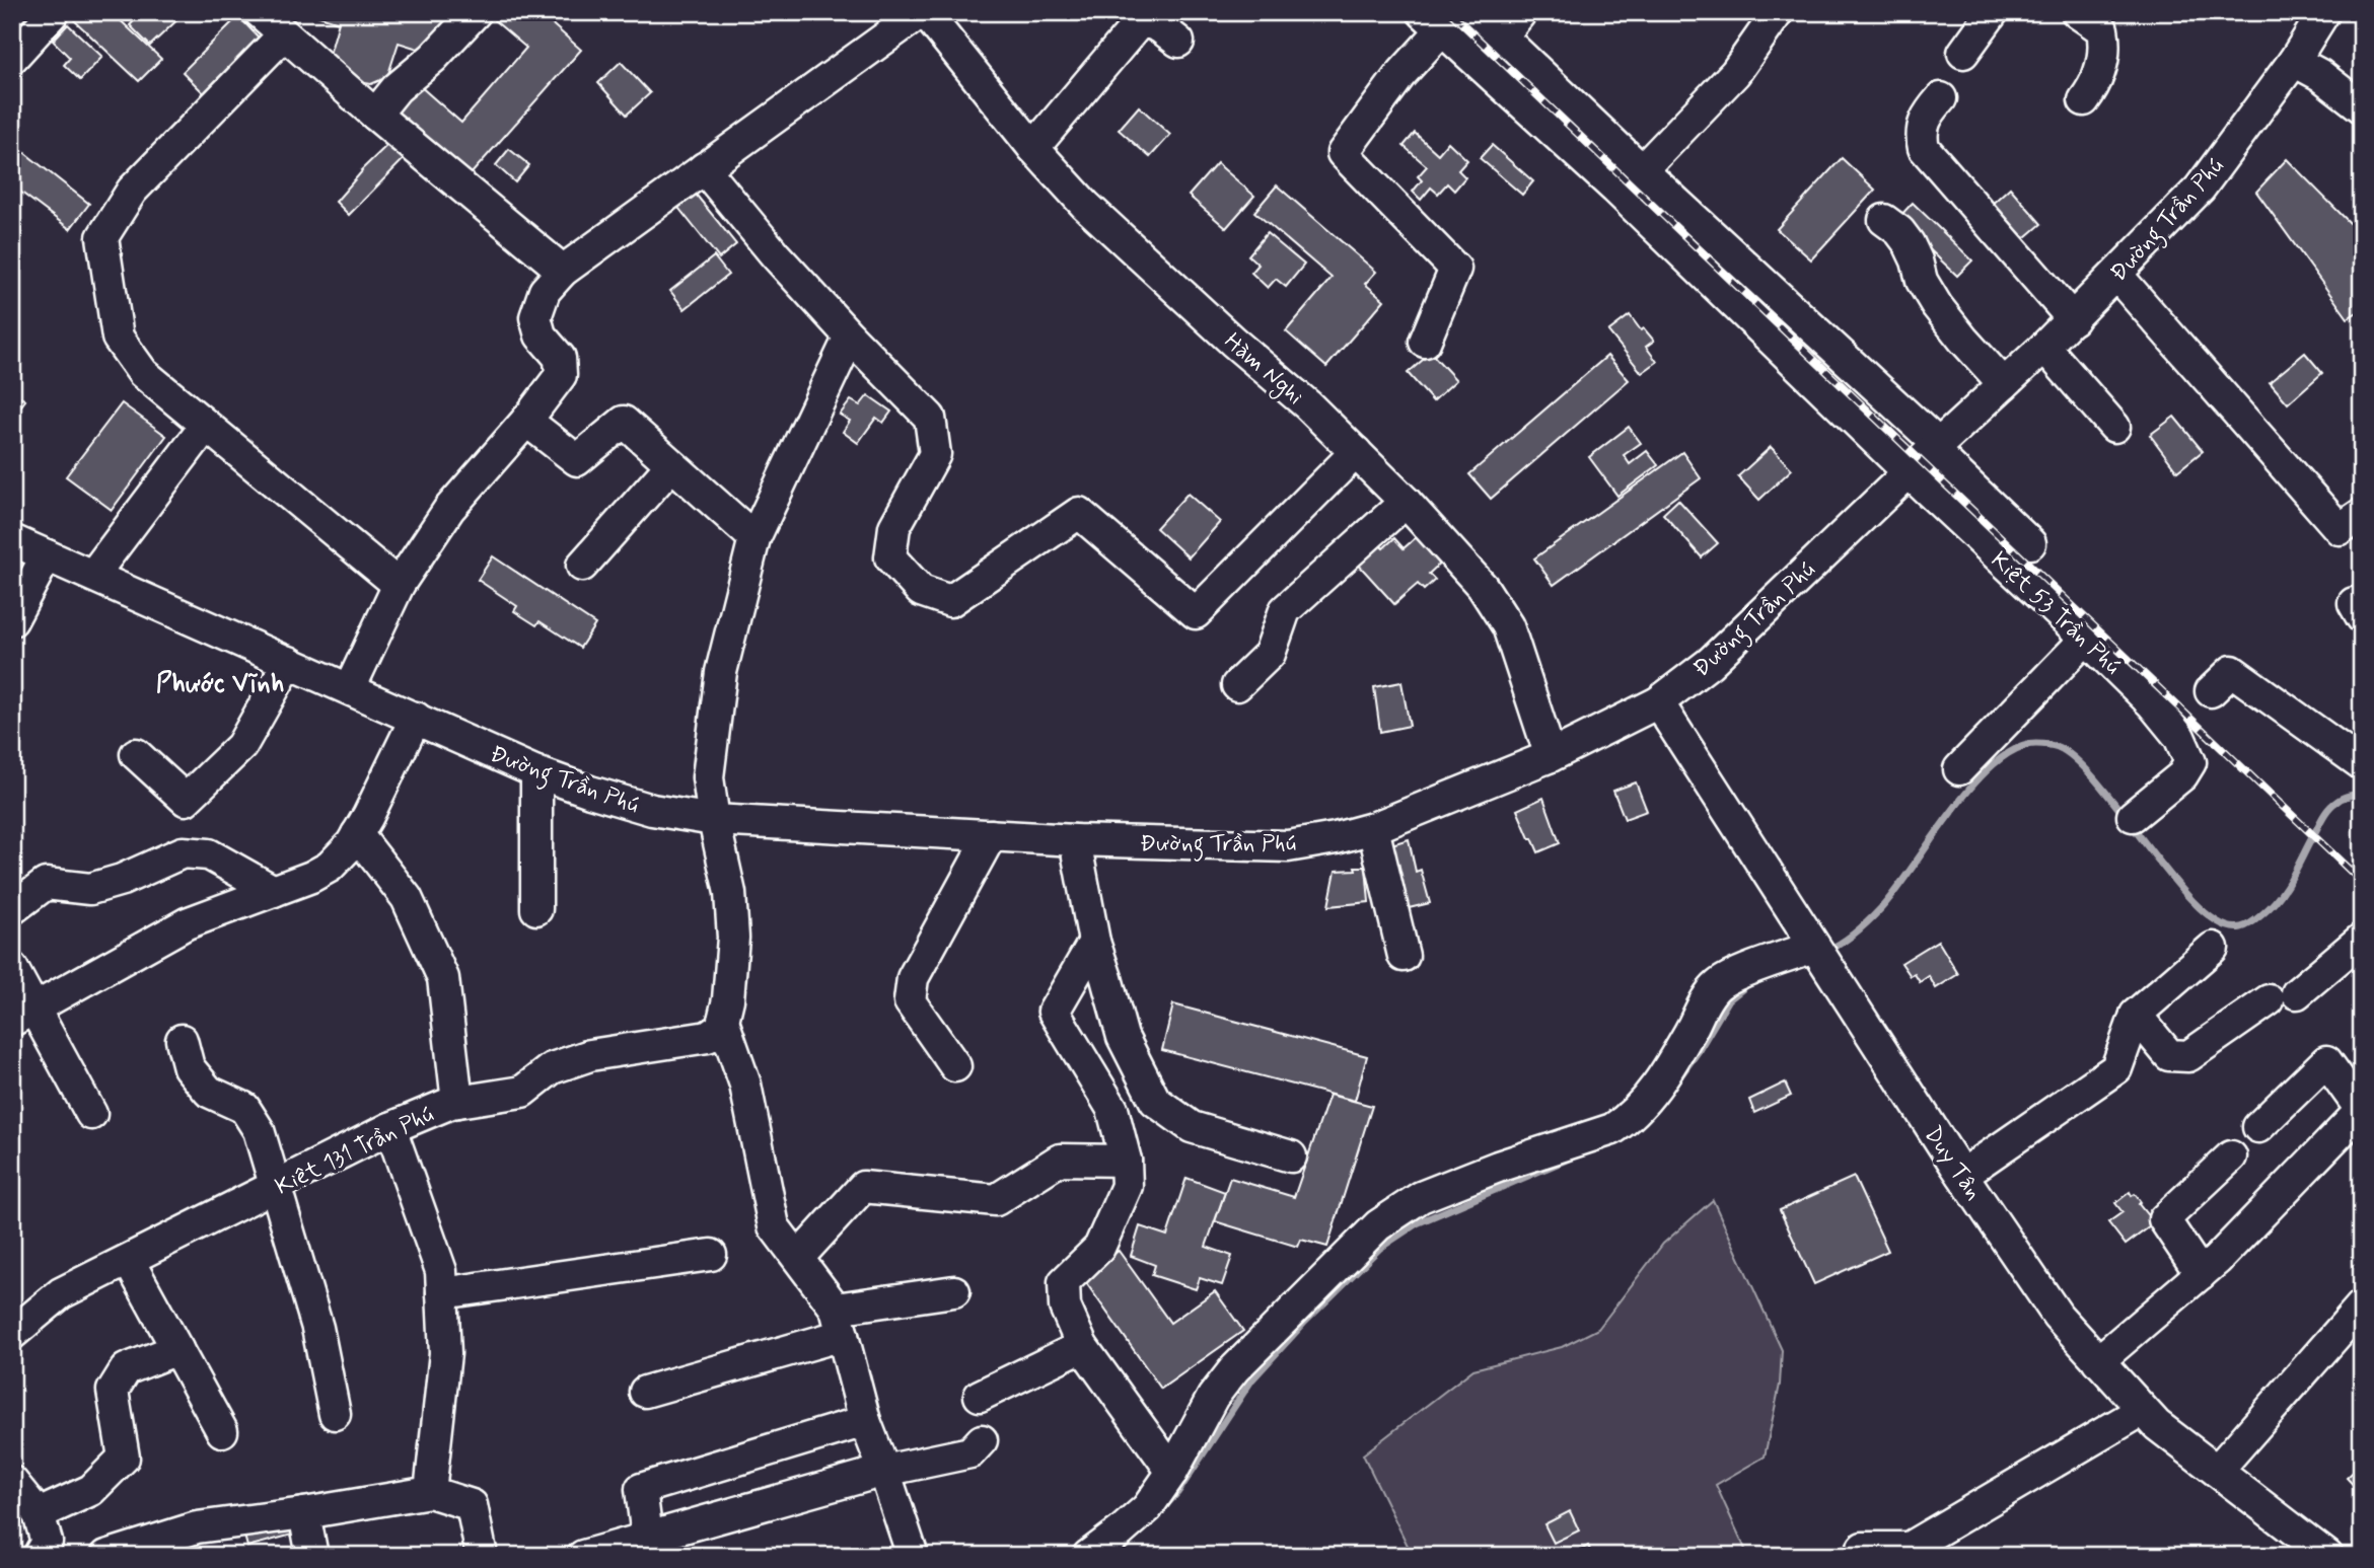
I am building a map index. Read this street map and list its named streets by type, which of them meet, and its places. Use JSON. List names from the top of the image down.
{
  "streets": {
    "street": [
      "Đường Trần Phú",
      "Hàm Nghi",
      "Kiệt 53 Trần Phú",
      "Kiệt 131 Trần Phú",
      "Duy Tân"
    ]
  },
  "crossings": [
    ["Đường Trần Phú", "Hàm Nghi"],
    ["Đường Trần Phú", "Kiệt 53 Trần Phú"],
    ["Đường Trần Phú", "Duy Tân"]
  ],
  "districts": ["Phước Vĩnh"]
}
